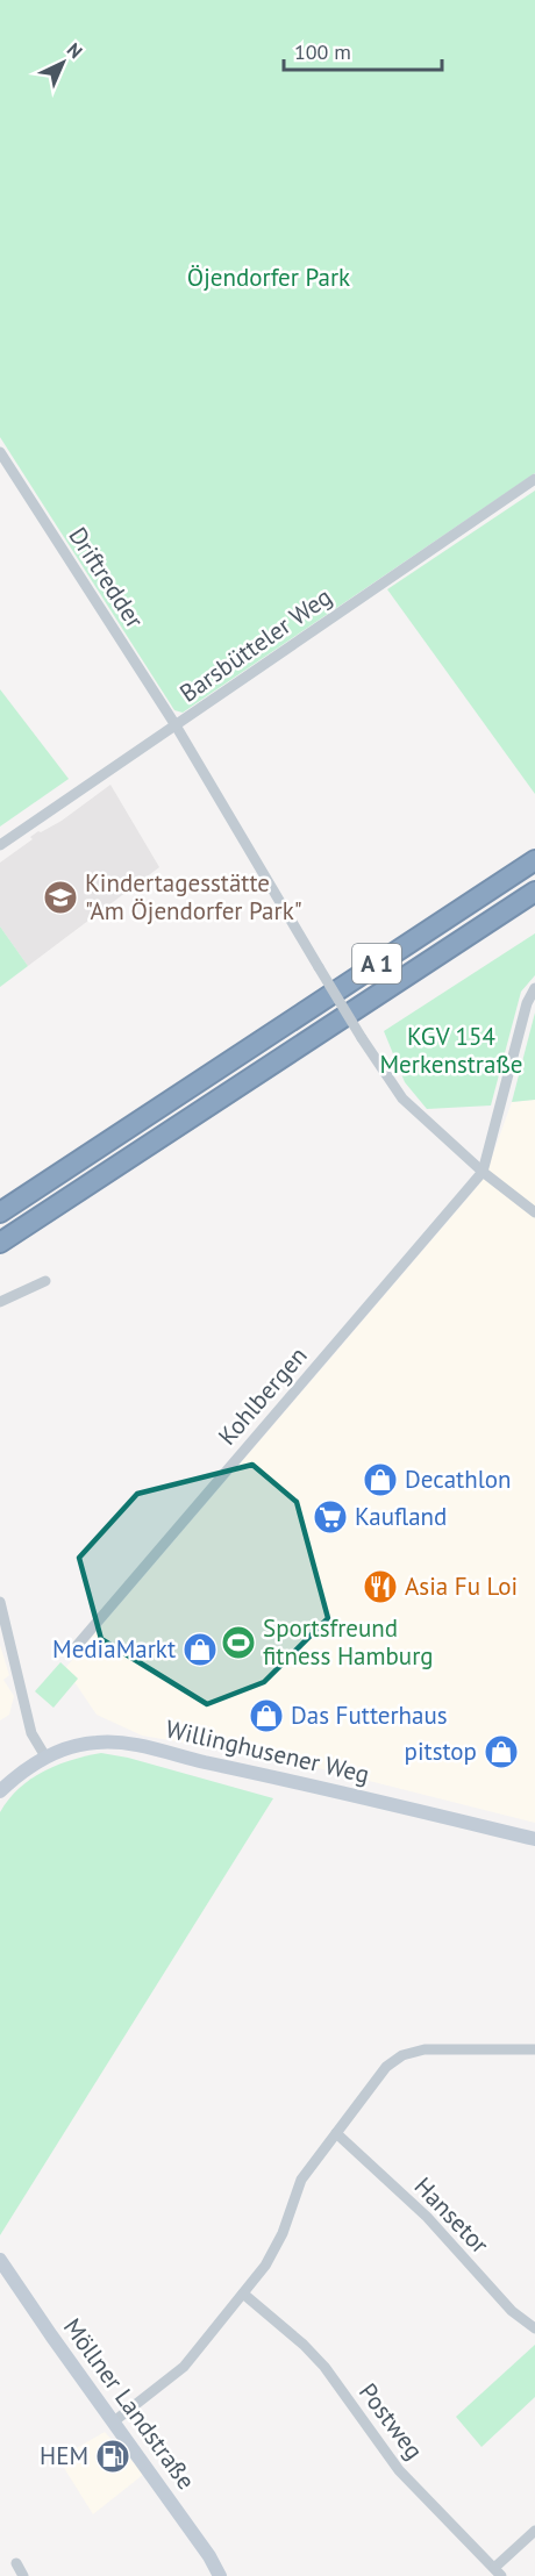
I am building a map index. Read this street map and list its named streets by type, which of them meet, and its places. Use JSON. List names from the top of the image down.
{
  "streets": {
    "highway": ["A 1"],
    "street": [
      "Driftredder",
      "Barsbütteler Weg",
      "Kohlbergen",
      "Willinghusener Weg",
      "Hansetor",
      "Möllner Landstraße",
      "Postweg"
    ]
  },
  "crossings": [
    ["Driftredder", "Barsbütteler Weg"],
    ["Driftredder", "Kohlbergen"]
  ],
  "parks": ["Öjendorfer Park", "KGV 154 Merkenstraße"],
  "places": {
    "school or university": ["Kindertagesstätte \"Am Öjendorfer Park\""],
    "shop": [
      "Decathlon",
      "MediaMarkt",
      "Das Futterhaus",
      "pitstop"
    ],
    "supermarket": ["Kaufland"],
    "restaurant": ["Asia Fu Loi"],
    "sports": ["Sportsfreund fitness Hamburg"],
    "fuel station": ["HEM"]
  },
  "scale_bar": "100 m",
  "north": "top right"
}
